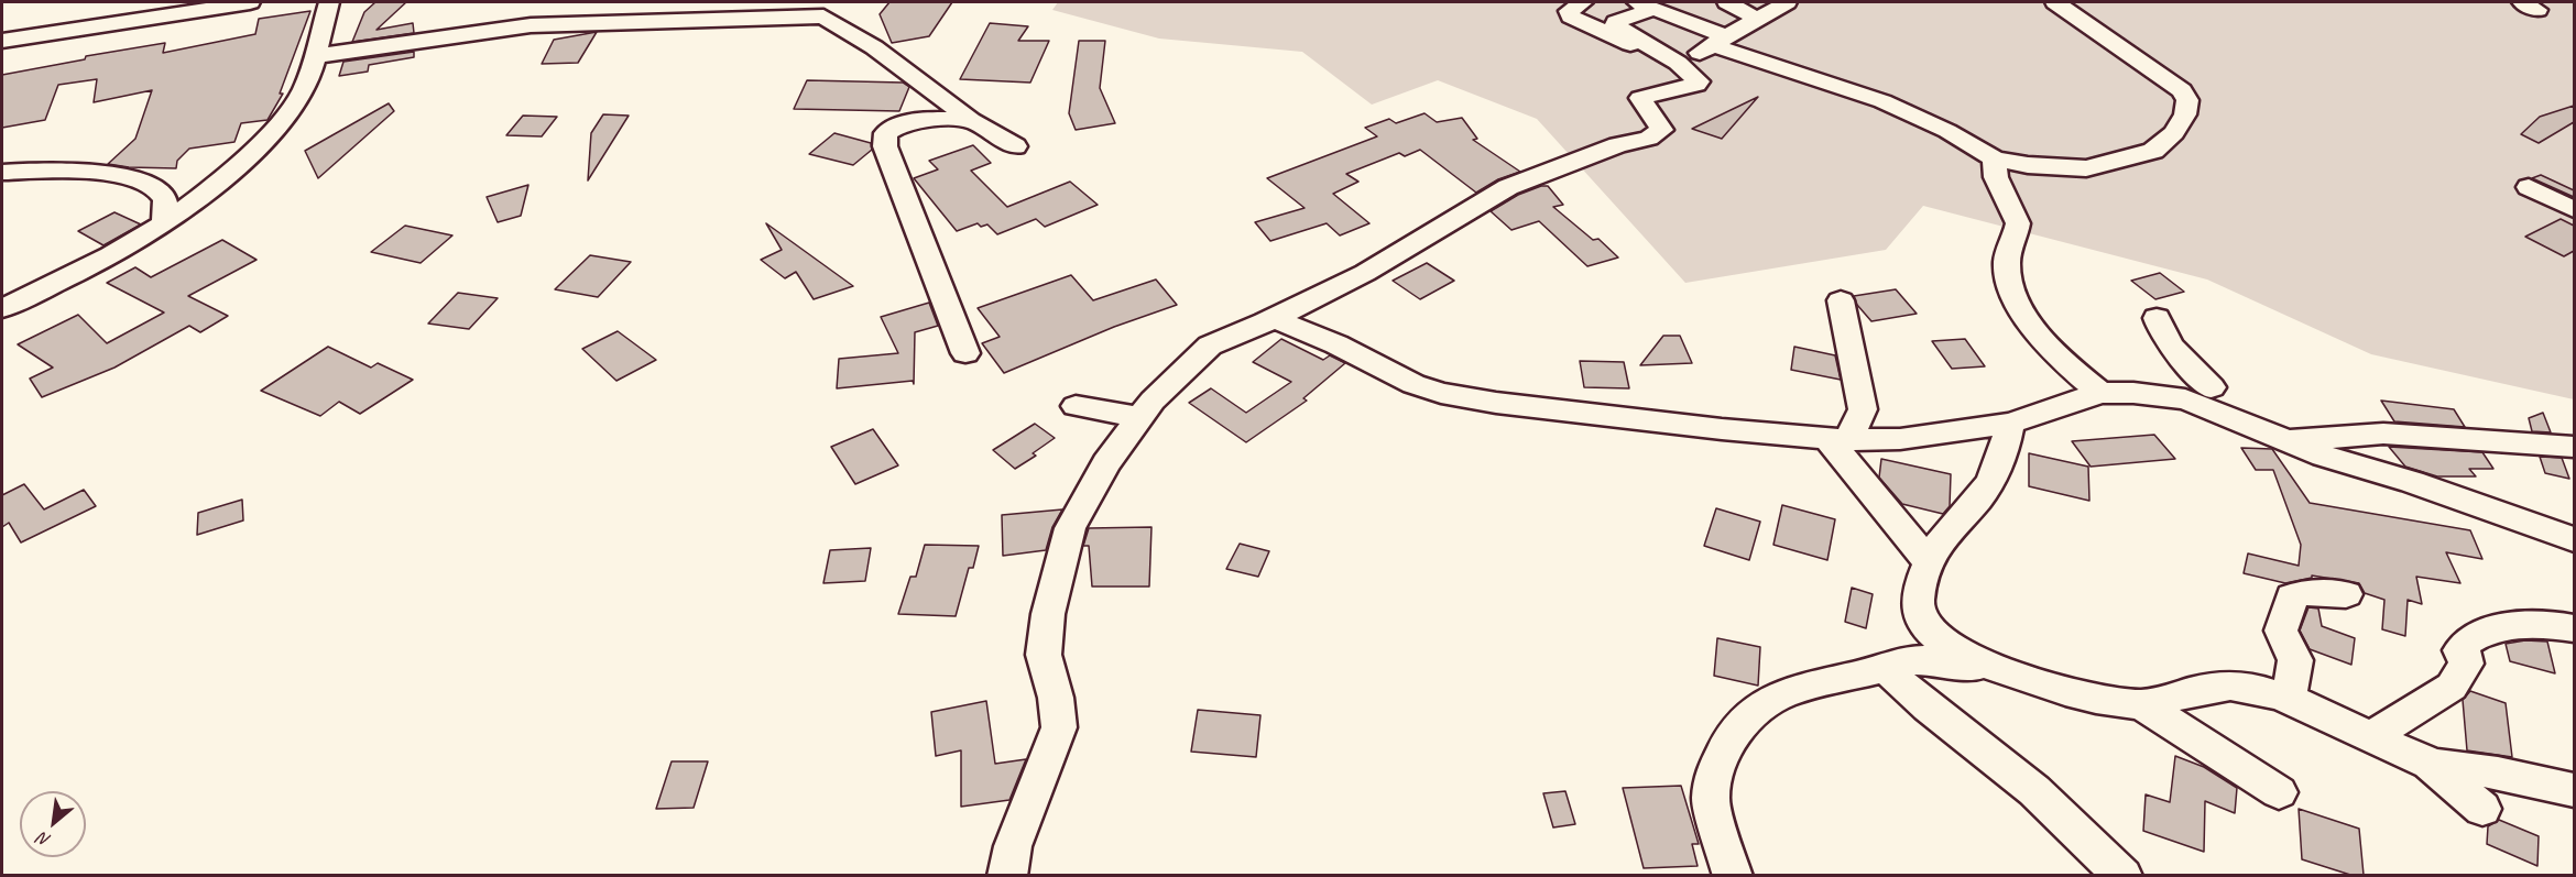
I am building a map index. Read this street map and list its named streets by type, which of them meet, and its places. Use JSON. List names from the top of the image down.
{
  "north": "bottom left"
}
